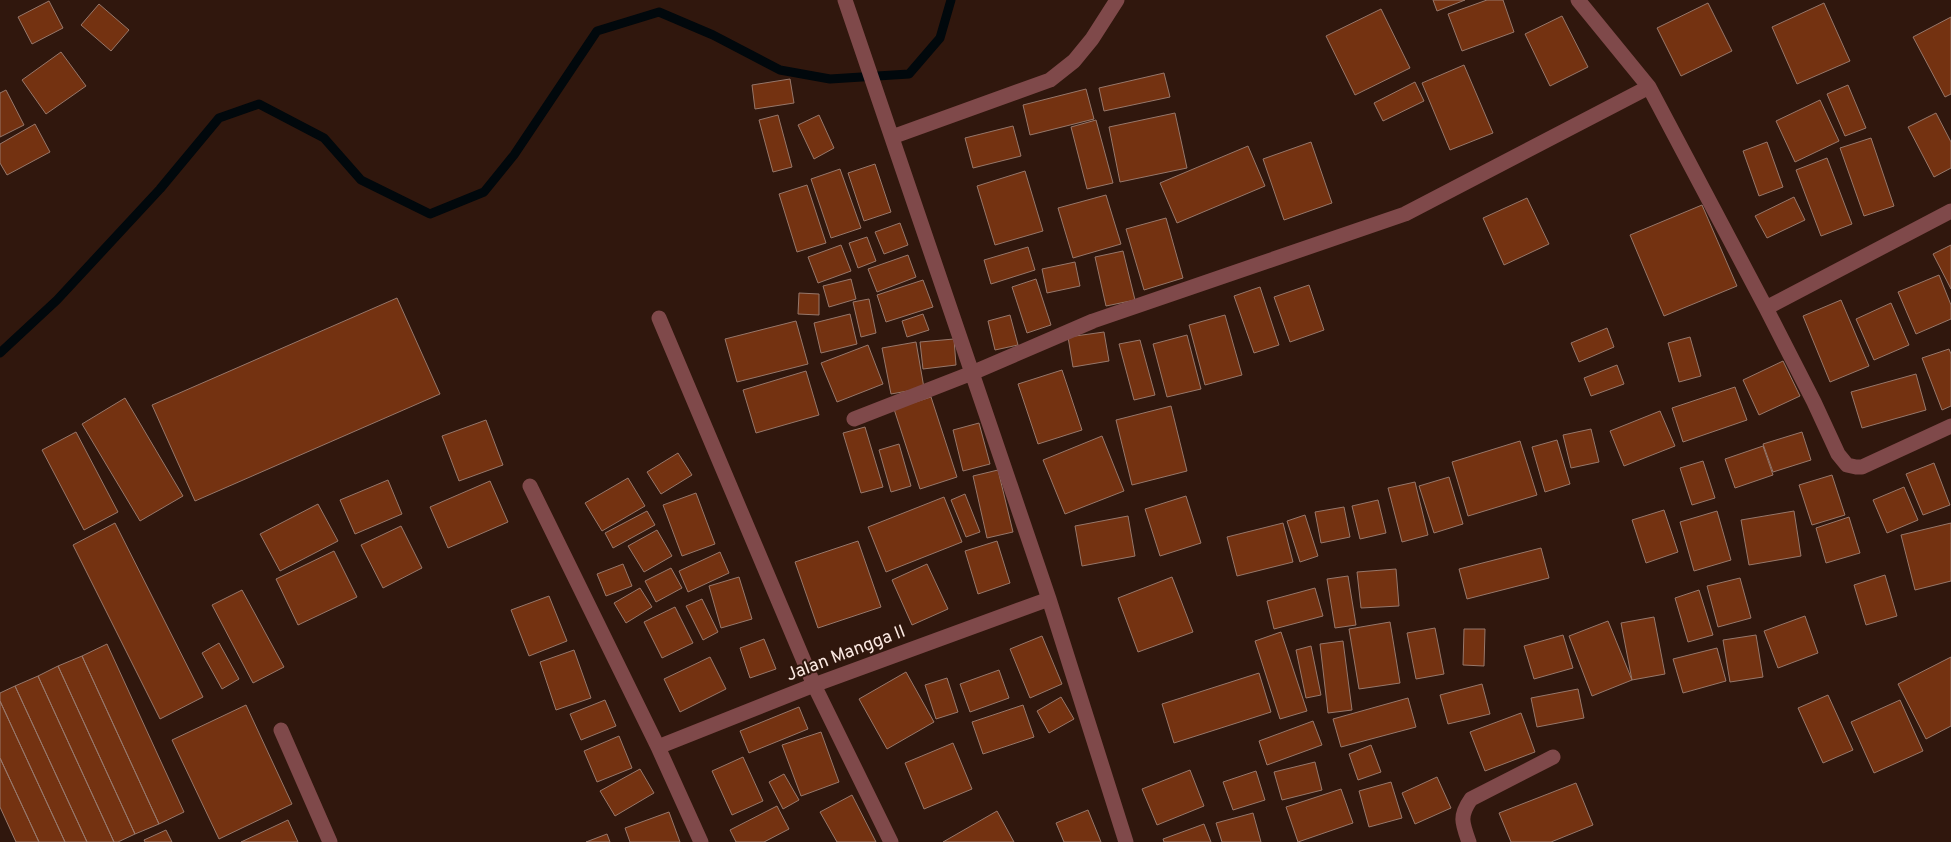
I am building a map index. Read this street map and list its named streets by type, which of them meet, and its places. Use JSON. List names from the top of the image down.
{
  "streets": {
    "street": ["Jalan Mangga II"]
  }
}
